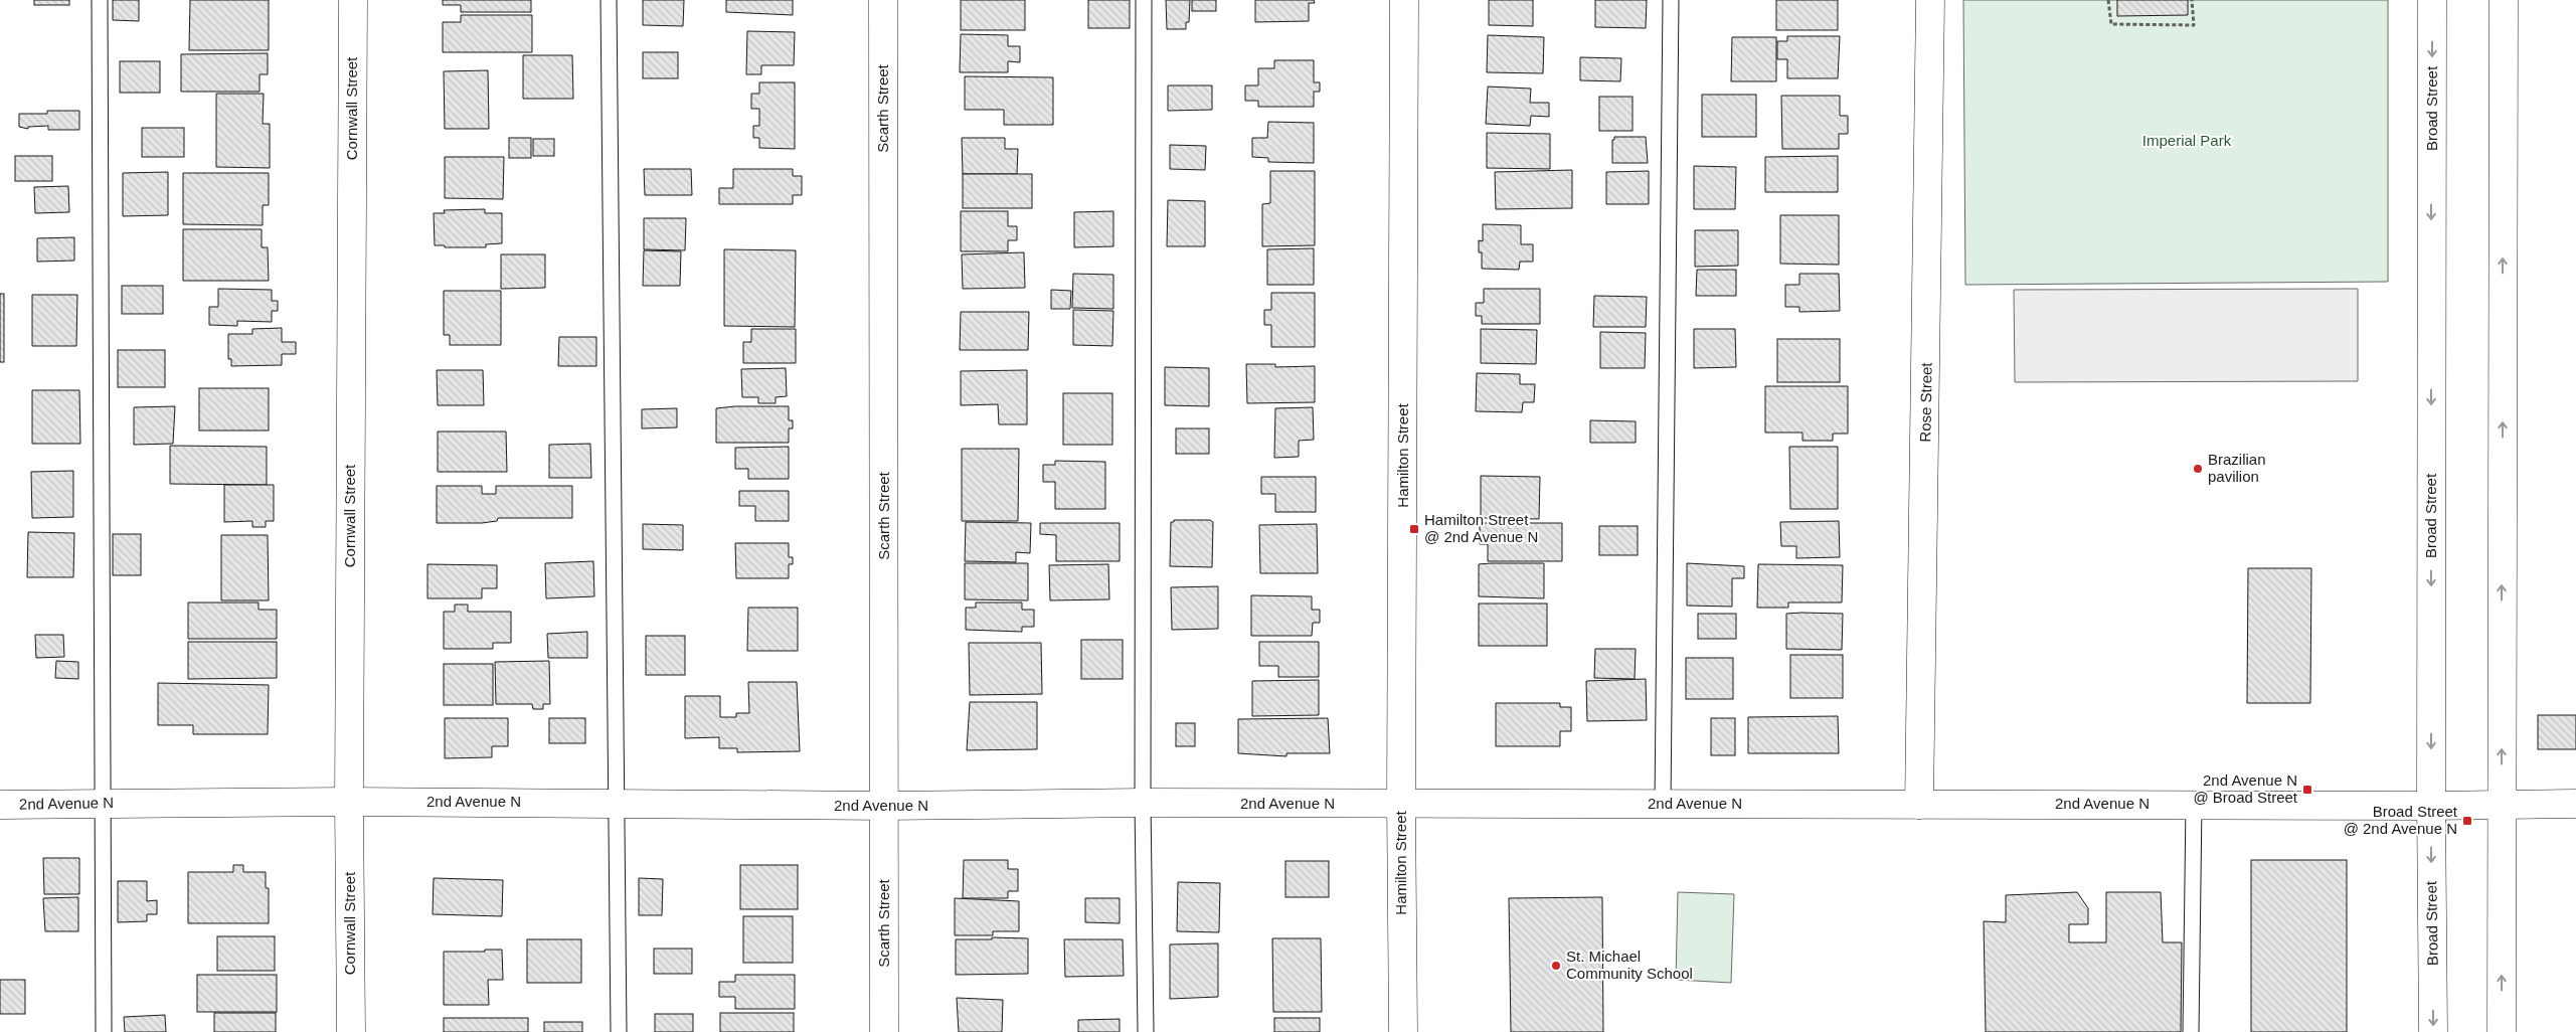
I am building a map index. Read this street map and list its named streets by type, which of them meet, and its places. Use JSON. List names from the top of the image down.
{
  "streets": {
    "street": [
      "Cornwall Street",
      "Scarth Street",
      "Broad Street",
      "Rose Street",
      "Hamilton Street",
      "2nd Avenue N"
    ]
  },
  "crossings": [
    ["Cornwall Street", "2nd Avenue N"],
    ["Scarth Street", "2nd Avenue N"],
    ["Broad Street", "2nd Avenue N"],
    ["Rose Street", "2nd Avenue N"],
    ["Hamilton Street", "2nd Avenue N"]
  ],
  "parks": ["Imperial Park"],
  "places": {
    "other": ["Brazilian pavilion", "St. Michael Community School"],
    "transit": ["Hamilton Street @ 2nd Avenue N", "2nd Avenue N @ Broad Street", "Broad Street @ 2nd Avenue N"]
  }
}
